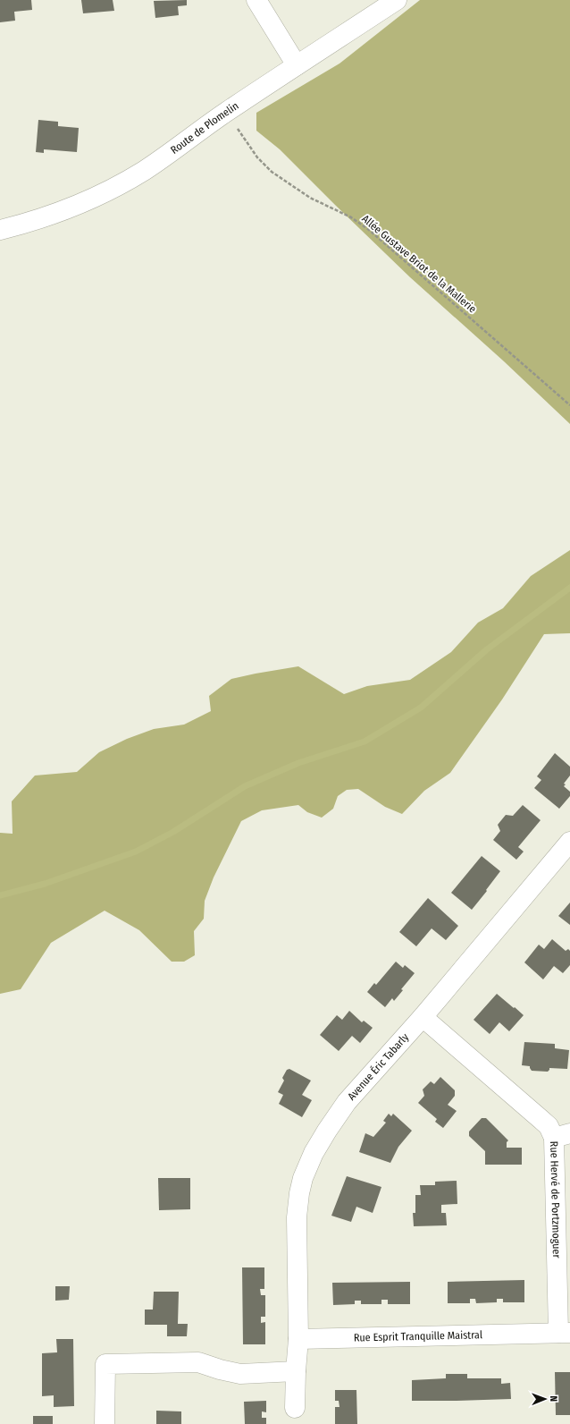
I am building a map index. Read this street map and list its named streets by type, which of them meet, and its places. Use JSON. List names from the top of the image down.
{
  "streets": {
    "street": [
      "Route de Plomelin",
      "Avenue Éric Tabarly",
      "Rue Hervé de Portzmoguer",
      "Rue Esprit Tranquille Maistral"
    ],
    "path": ["Allée Gustave Briot de la Mallerie"]
  },
  "crossings": [
    ["Route de Plomelin", "Allée Gustave Briot de la Mallerie"],
    ["Avenue Éric Tabarly", "Rue Hervé de Portzmoguer"],
    ["Avenue Éric Tabarly", "Rue Esprit Tranquille Maistral"],
    ["Rue Hervé de Portzmoguer", "Rue Esprit Tranquille Maistral"]
  ],
  "north": "right"
}
